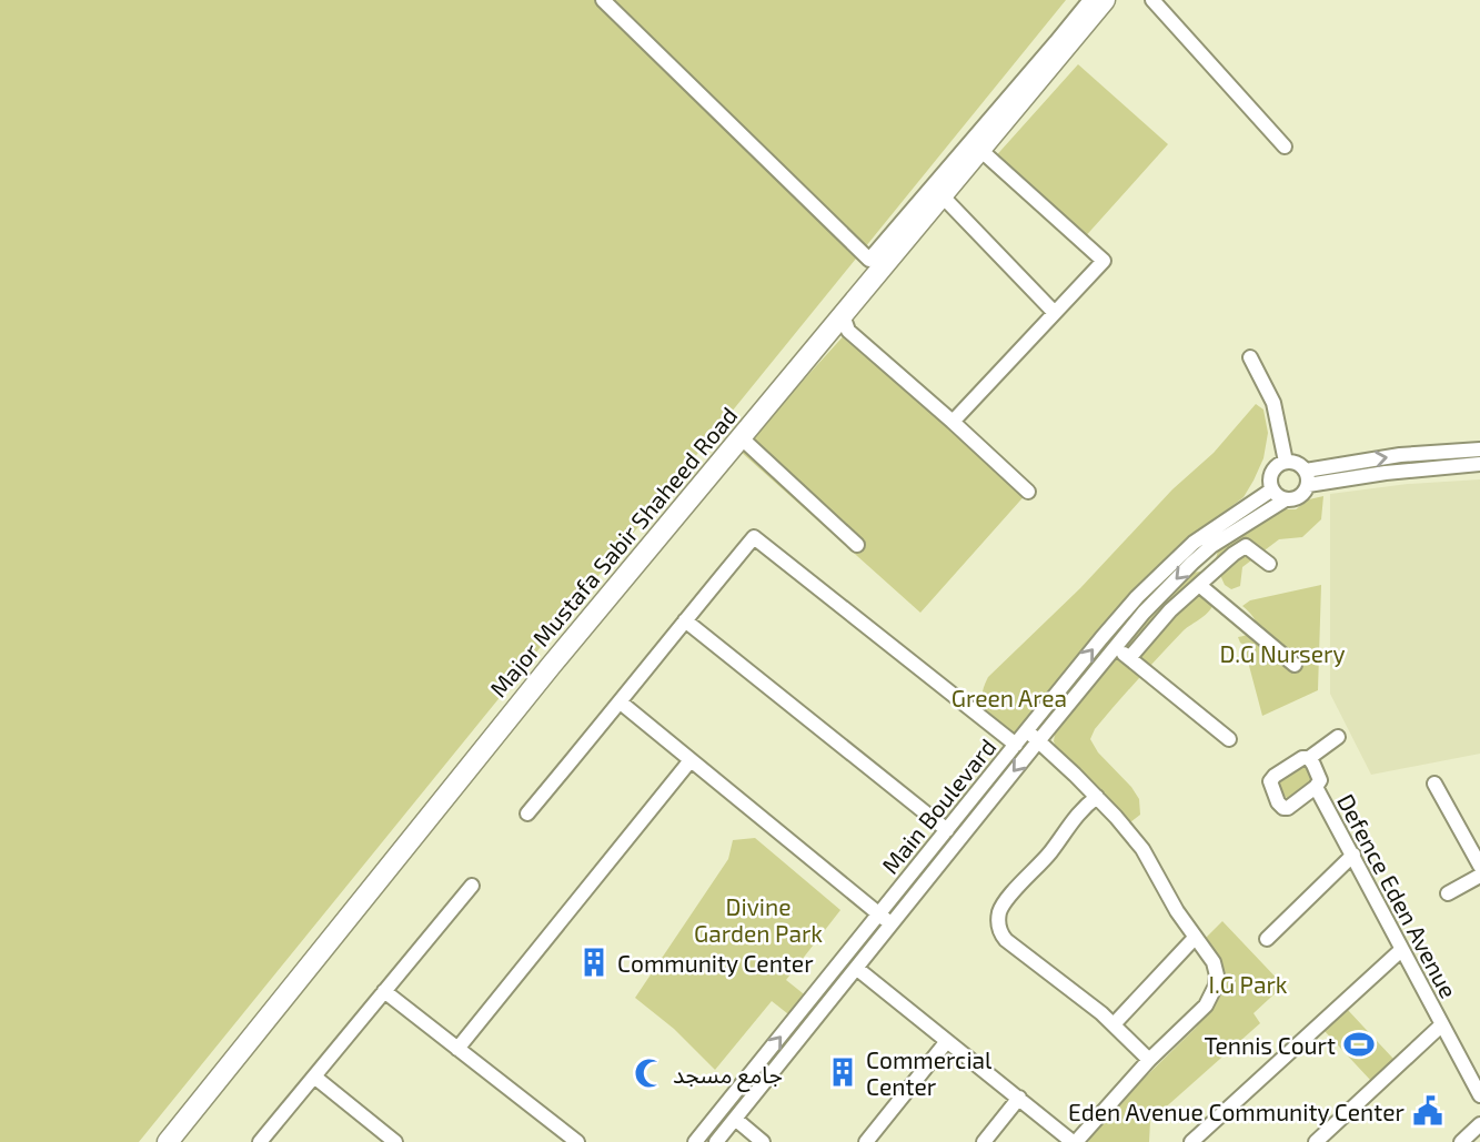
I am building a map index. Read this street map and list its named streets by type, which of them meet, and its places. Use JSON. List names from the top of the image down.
{
  "streets": {
    "street": ["Major Mustafa Sabir Shaheed Road", "Main Boulevard", "Defence Eden Avenue"]
  },
  "parks": [
    "D.G Nursery",
    "Green Area",
    "Divine Garden Park",
    "I.G Park"
  ],
  "places": {
    "building": ["Community Center", "Commercial Center"],
    "sports": ["Tennis Court"],
    "mosque": ["جامع مسجد"],
    "public building": ["Eden Avenue Community Center"]
  }
}
